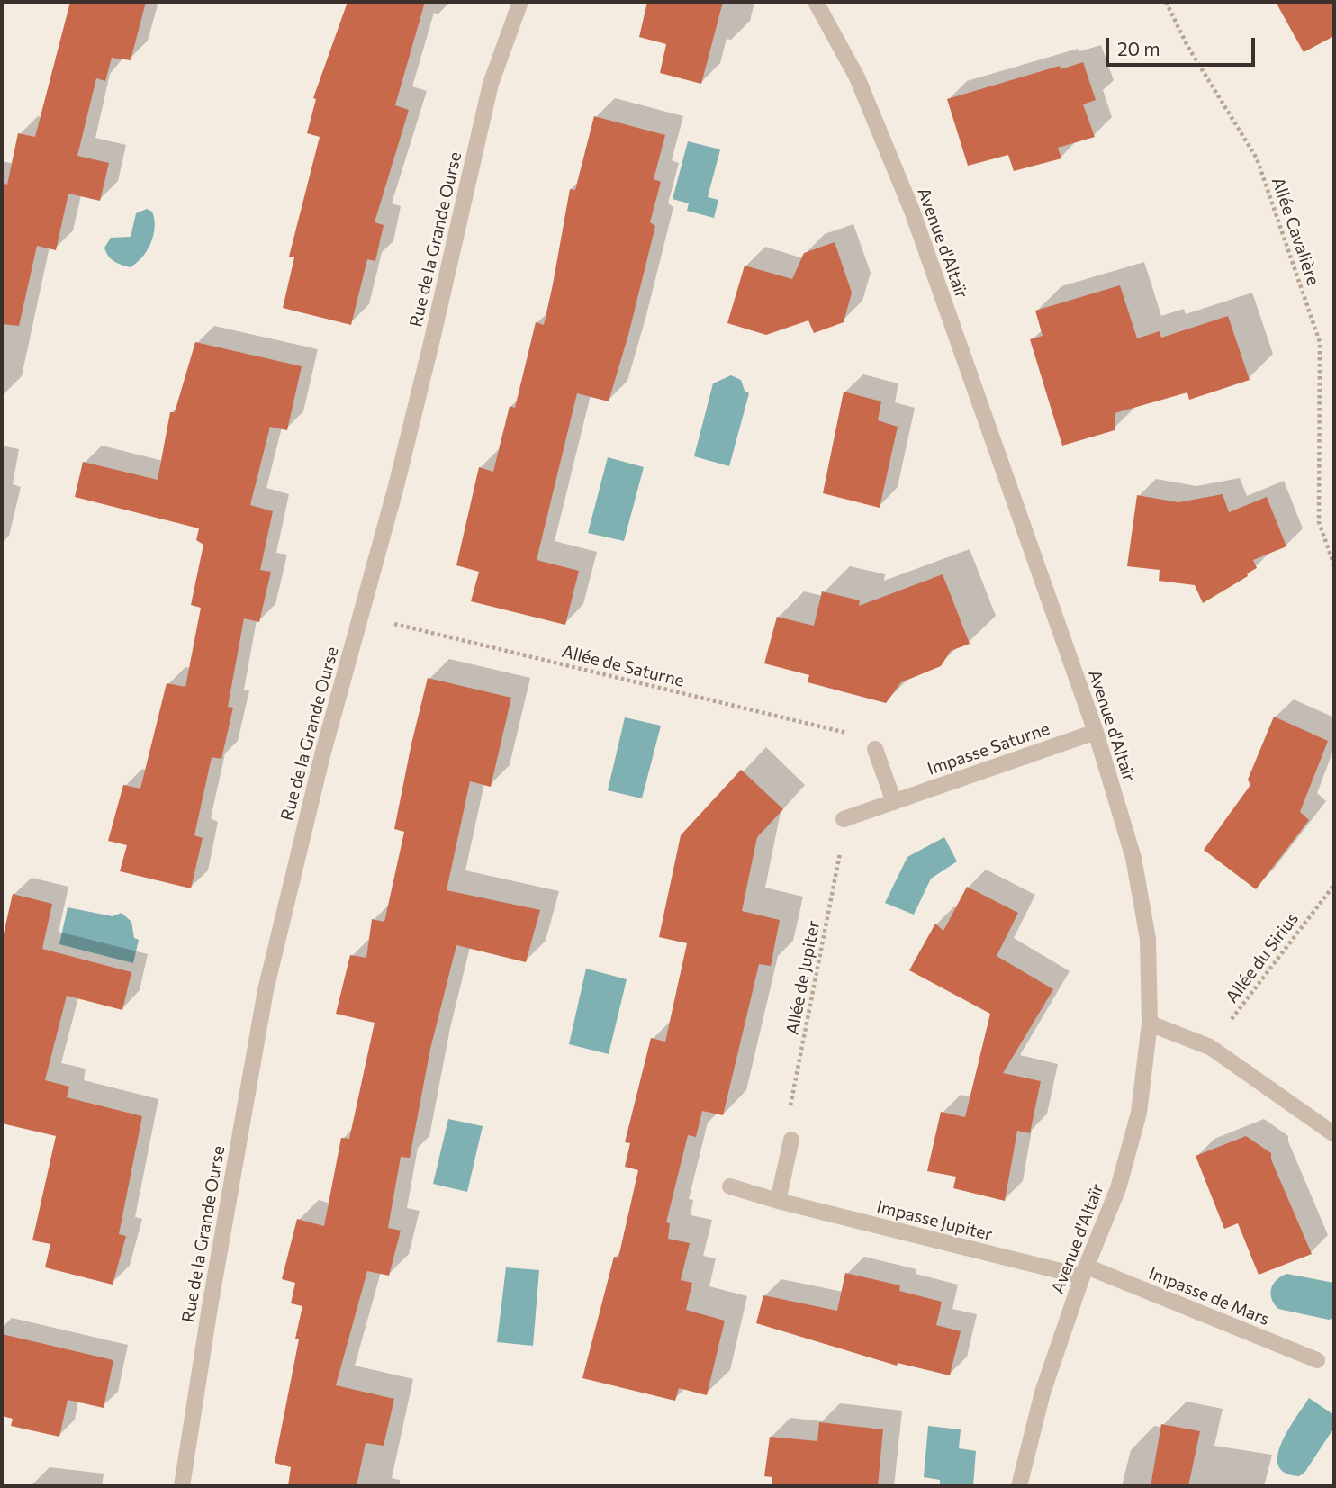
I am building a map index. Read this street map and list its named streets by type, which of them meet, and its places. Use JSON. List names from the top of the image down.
{
  "streets": {
    "street": [
      "Rue de la Grande Ourse",
      "Avenue d'Altaïr",
      "Impasse Saturne",
      "Impasse Jupiter",
      "Impasse de Mars"
    ],
    "path": [
      "Allée Cavalière",
      "Allée de Saturne",
      "Allée du Sirius",
      "Allée de Jupiter"
    ]
  },
  "crossings": [
    ["Rue de la Grande Ourse", "Allée de Saturne"],
    ["Avenue d'Altaïr", "Impasse Saturne"],
    ["Avenue d'Altaïr", "Impasse Jupiter"],
    ["Avenue d'Altaïr", "Impasse de Mars"],
    ["Impasse Saturne", "Allée de Jupiter"],
    ["Impasse Jupiter", "Impasse de Mars"]
  ],
  "scale_bar": "20 m"
}
